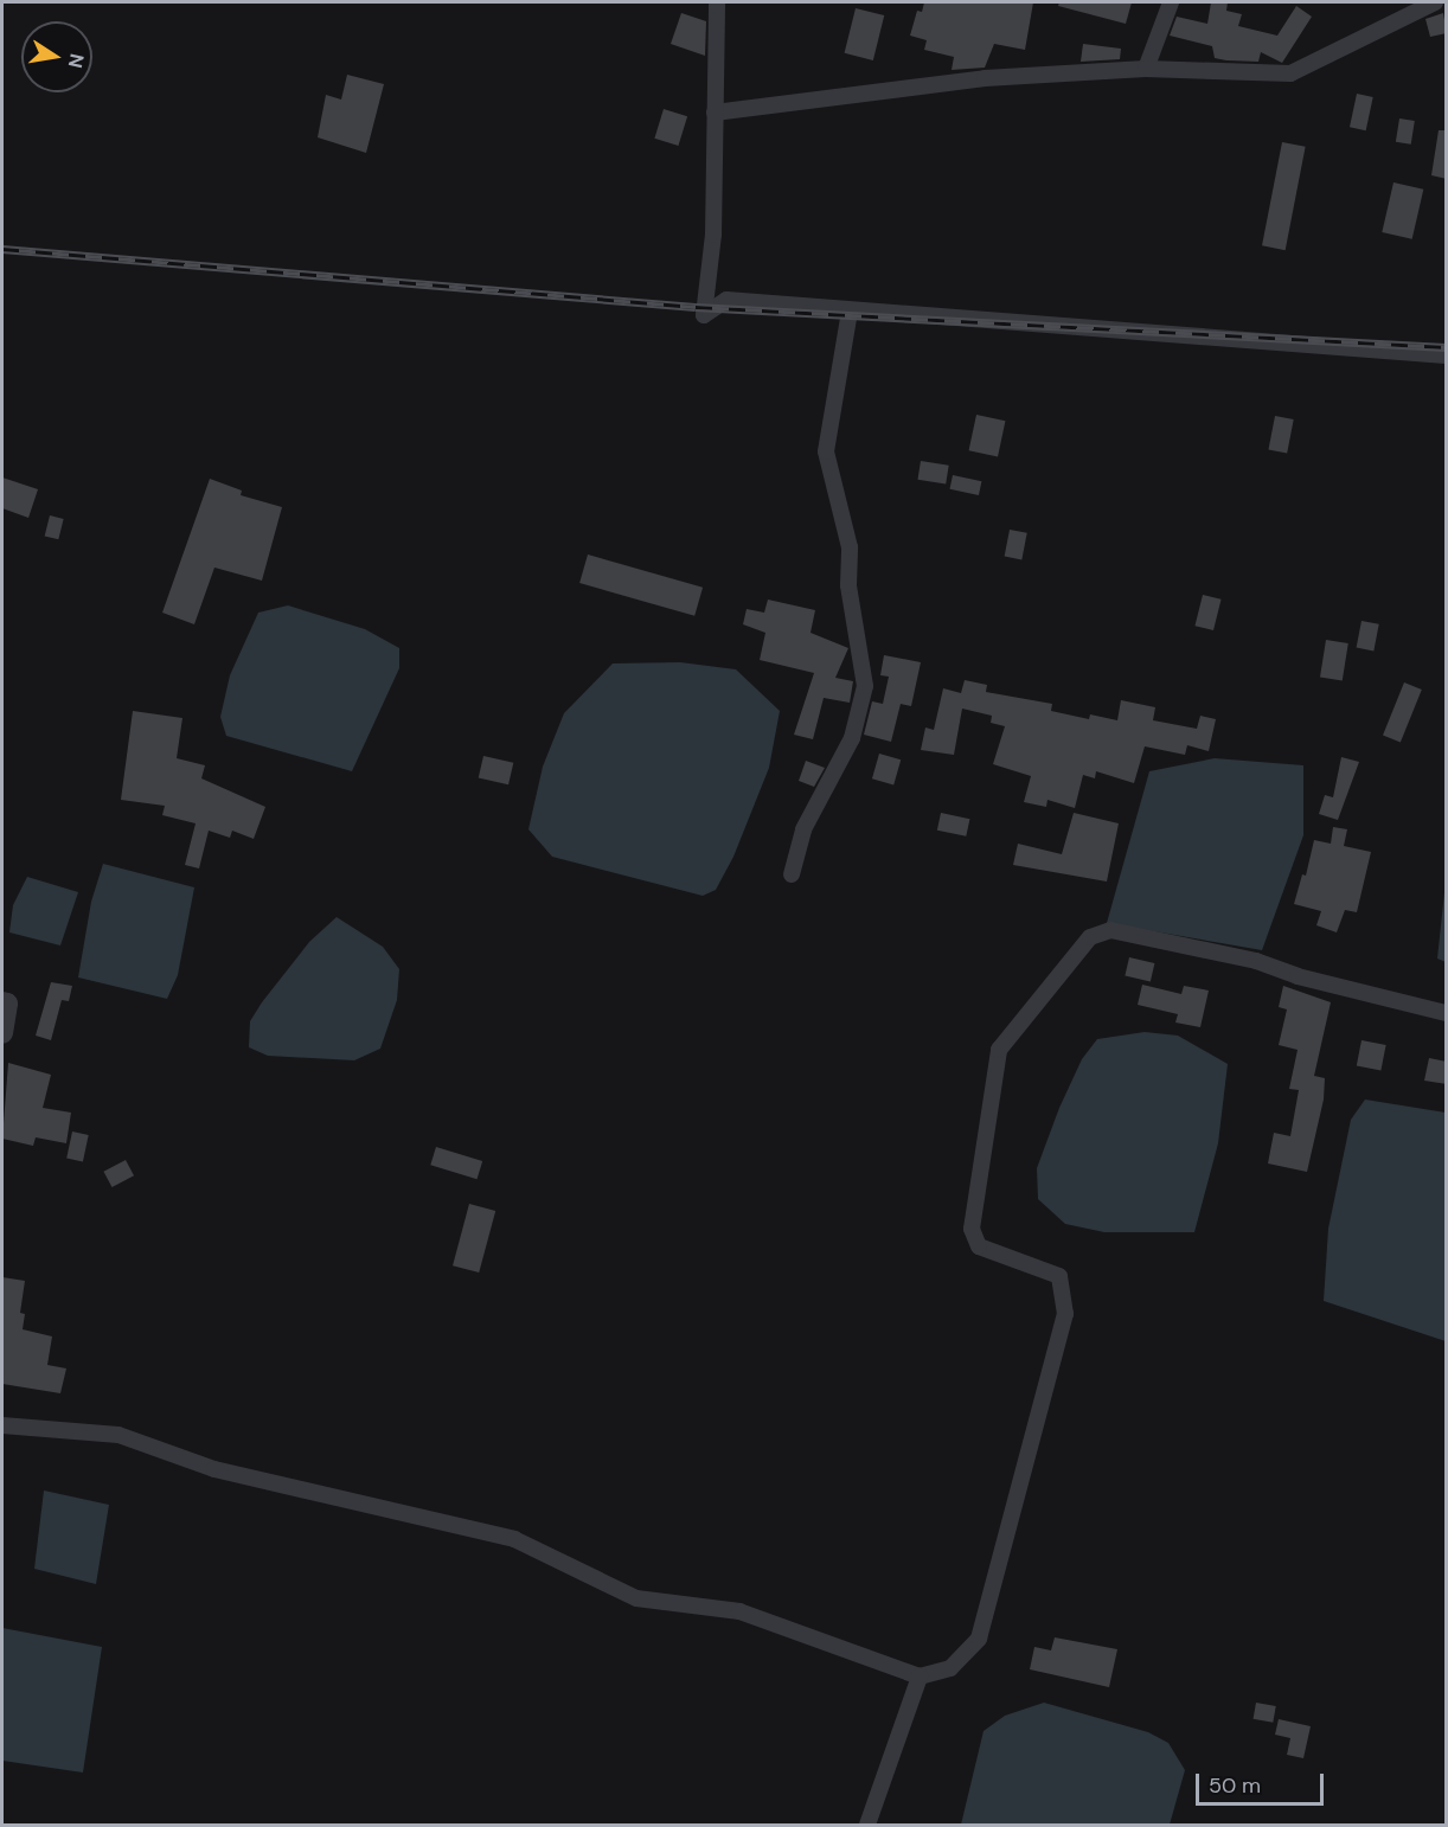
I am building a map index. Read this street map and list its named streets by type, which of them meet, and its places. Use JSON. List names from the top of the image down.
{
  "scale_bar": "50 m",
  "north": "right"
}
